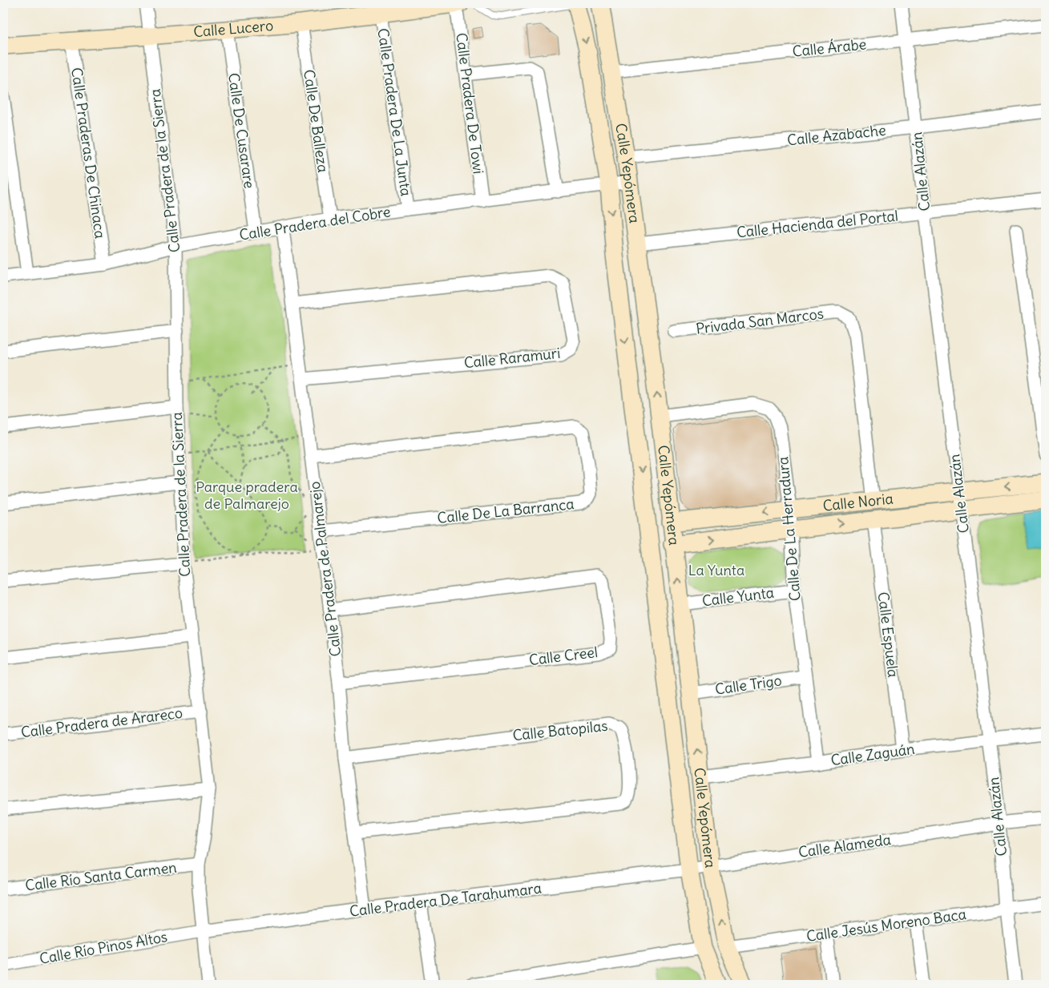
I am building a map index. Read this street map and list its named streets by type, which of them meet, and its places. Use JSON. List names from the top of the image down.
{
  "streets": {
    "main road": ["Calle Lucero", "Calle Yepómera", "Calle Noria"],
    "street": [
      "Calle Árabe",
      "Calle Pradera De Towi",
      "Calle Pradera De La Junta",
      "Calle De Balleza",
      "Calle De Cusarare",
      "Calle Azabache",
      "Calle Praderas De Chinaca",
      "Calle Pradera de la Sierra",
      "Calle Alazán",
      "Calle Pradera del Cobre",
      "Calle Hacienda del Portal",
      "Privada San Marcos",
      "Calle Raramuri",
      "Calle De La Barranca",
      "Calle De La Herradura",
      "Calle Pradera de Palmarejo",
      "Calle Yunta",
      "Calle Espuela",
      "Calle Creel",
      "Calle Trigo",
      "Calle Pradera de Arareco",
      "Calle Batopilas",
      "Calle Zaguán",
      "Calle Alameda",
      "Calle Río Santa Carmen",
      "Calle Pradera De Tarahumara",
      "Calle Jesús Moreno Baca",
      "Calle Río Pinos Altos"
    ]
  },
  "crossings": [
    ["Calle Lucero", "Calle Pradera De Towi"],
    ["Calle Lucero", "Calle Pradera De La Junta"],
    ["Calle Lucero", "Calle De Balleza"],
    ["Calle Lucero", "Calle De Cusarare"],
    ["Calle Lucero", "Calle Praderas De Chinaca"],
    ["Calle Lucero", "Calle Pradera de la Sierra"],
    ["Calle Árabe", "Calle Alazán"],
    ["Calle Árabe", "Calle Yepómera"],
    ["Calle Pradera De Towi", "Calle Pradera del Cobre"],
    ["Calle Pradera De La Junta", "Calle Pradera del Cobre"],
    ["Calle De Balleza", "Calle Pradera del Cobre"],
    ["Calle De Cusarare", "Calle Pradera del Cobre"],
    ["Calle Azabache", "Calle Alazán"],
    ["Calle Azabache", "Calle Yepómera"],
    ["Calle Praderas De Chinaca", "Calle Pradera del Cobre"],
    ["Calle Pradera de la Sierra", "Calle Pradera del Cobre"],
    ["Calle Pradera de la Sierra", "Calle Pradera de Arareco"],
    ["Calle Pradera de la Sierra", "Calle Río Santa Carmen"],
    ["Calle Pradera de la Sierra", "Calle Pradera De Tarahumara"],
    ["Calle Pradera de la Sierra", "Calle Río Pinos Altos"],
    ["Calle Alazán", "Calle Hacienda del Portal"],
    ["Calle Alazán", "Calle Noria"],
    ["Calle Alazán", "Calle Zaguán"],
    ["Calle Alazán", "Calle Alameda"],
    ["Calle Alazán", "Calle Jesús Moreno Baca"],
    ["Calle Yepómera", "Calle Pradera del Cobre"],
    ["Calle Yepómera", "Calle Hacienda del Portal"],
    ["Calle Yepómera", "Calle Noria"],
    ["Calle Yepómera", "Calle De La Herradura"],
    ["Calle Yepómera", "Calle Yunta"],
    ["Calle Yepómera", "Calle Trigo"],
    ["Calle Yepómera", "Calle Zaguán"],
    ["Calle Yepómera", "Calle Alameda"],
    ["Calle Yepómera", "Calle Pradera De Tarahumara"],
    ["Calle Yepómera", "Calle Jesús Moreno Baca"],
    ["Calle Pradera del Cobre", "Calle Pradera de Palmarejo"],
    ["Privada San Marcos", "Calle Noria"],
    ["Calle Raramuri", "Calle Pradera de Palmarejo"],
    ["Calle Noria", "Calle De La Herradura"],
    ["Calle Noria", "Calle Espuela"],
    ["Calle De La Barranca", "Calle Pradera de Palmarejo"],
    ["Calle De La Herradura", "Calle Yunta"],
    ["Calle De La Herradura", "Calle Trigo"],
    ["Calle De La Herradura", "Calle Zaguán"],
    ["Calle Pradera de Palmarejo", "Calle Creel"],
    ["Calle Pradera de Palmarejo", "Calle Batopilas"],
    ["Calle Pradera de Palmarejo", "Calle Pradera De Tarahumara"],
    ["Calle Espuela", "Calle Zaguán"],
    ["Calle Alameda", "Calle Pradera De Tarahumara"],
    ["Calle Pradera De Tarahumara", "Calle Río Pinos Altos"]
  ],
  "parks": ["Parque pradera de Palmarejo", "La Yunta"]
}
